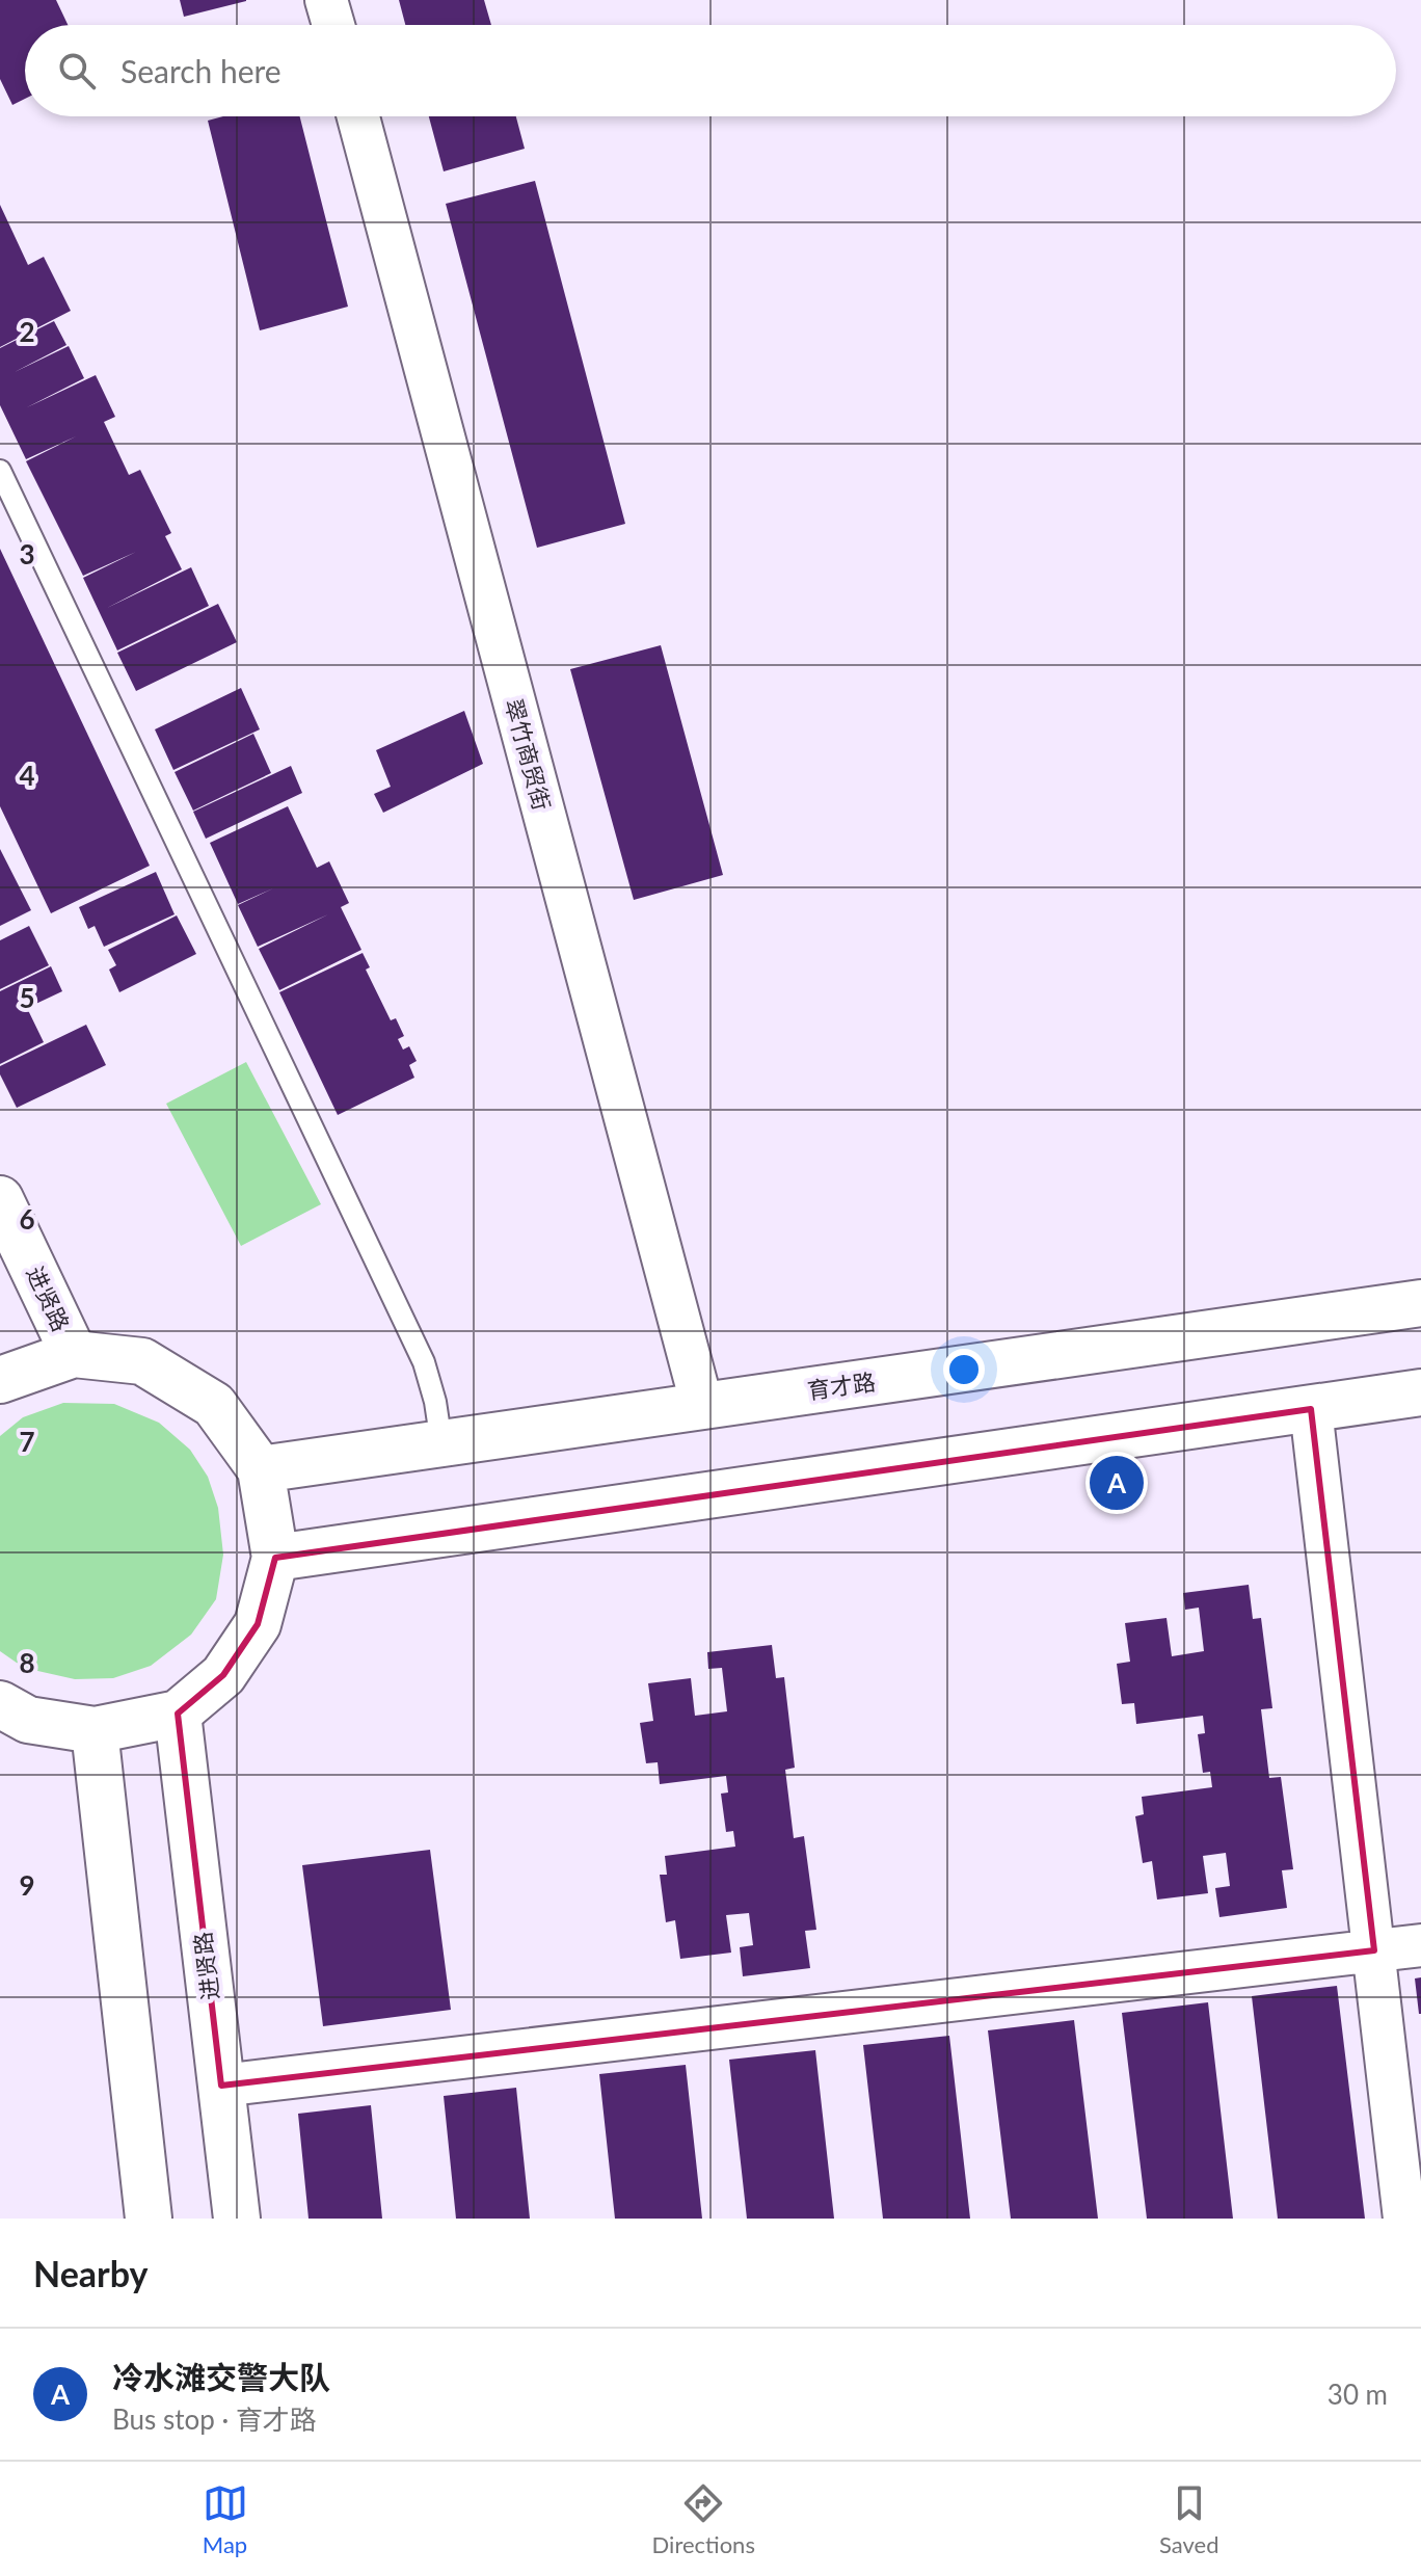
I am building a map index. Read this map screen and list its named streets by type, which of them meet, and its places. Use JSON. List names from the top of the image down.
{
  "streets": {
    "main road": ["进贤路", "育才路"],
    "street": ["翠竹商贸街"]
  },
  "crossings": [
    ["翠竹商贸街", "育才路"]
  ],
  "page": {
    "search": "Search here",
    "pins": "A",
    "heading": "Nearby",
    "list": [
      {
        "mark": "A",
        "name": "冷水滩交警大队",
        "note": "Bus stop · 育才路",
        "value": "30 m"
      }
    ],
    "nav": ["Map", "Directions", "Saved"]
  },
  "grid": {
    "rows": [
      "2",
      "3",
      "4",
      "5",
      "6",
      "7",
      "8",
      "9"
    ]
  }
}
